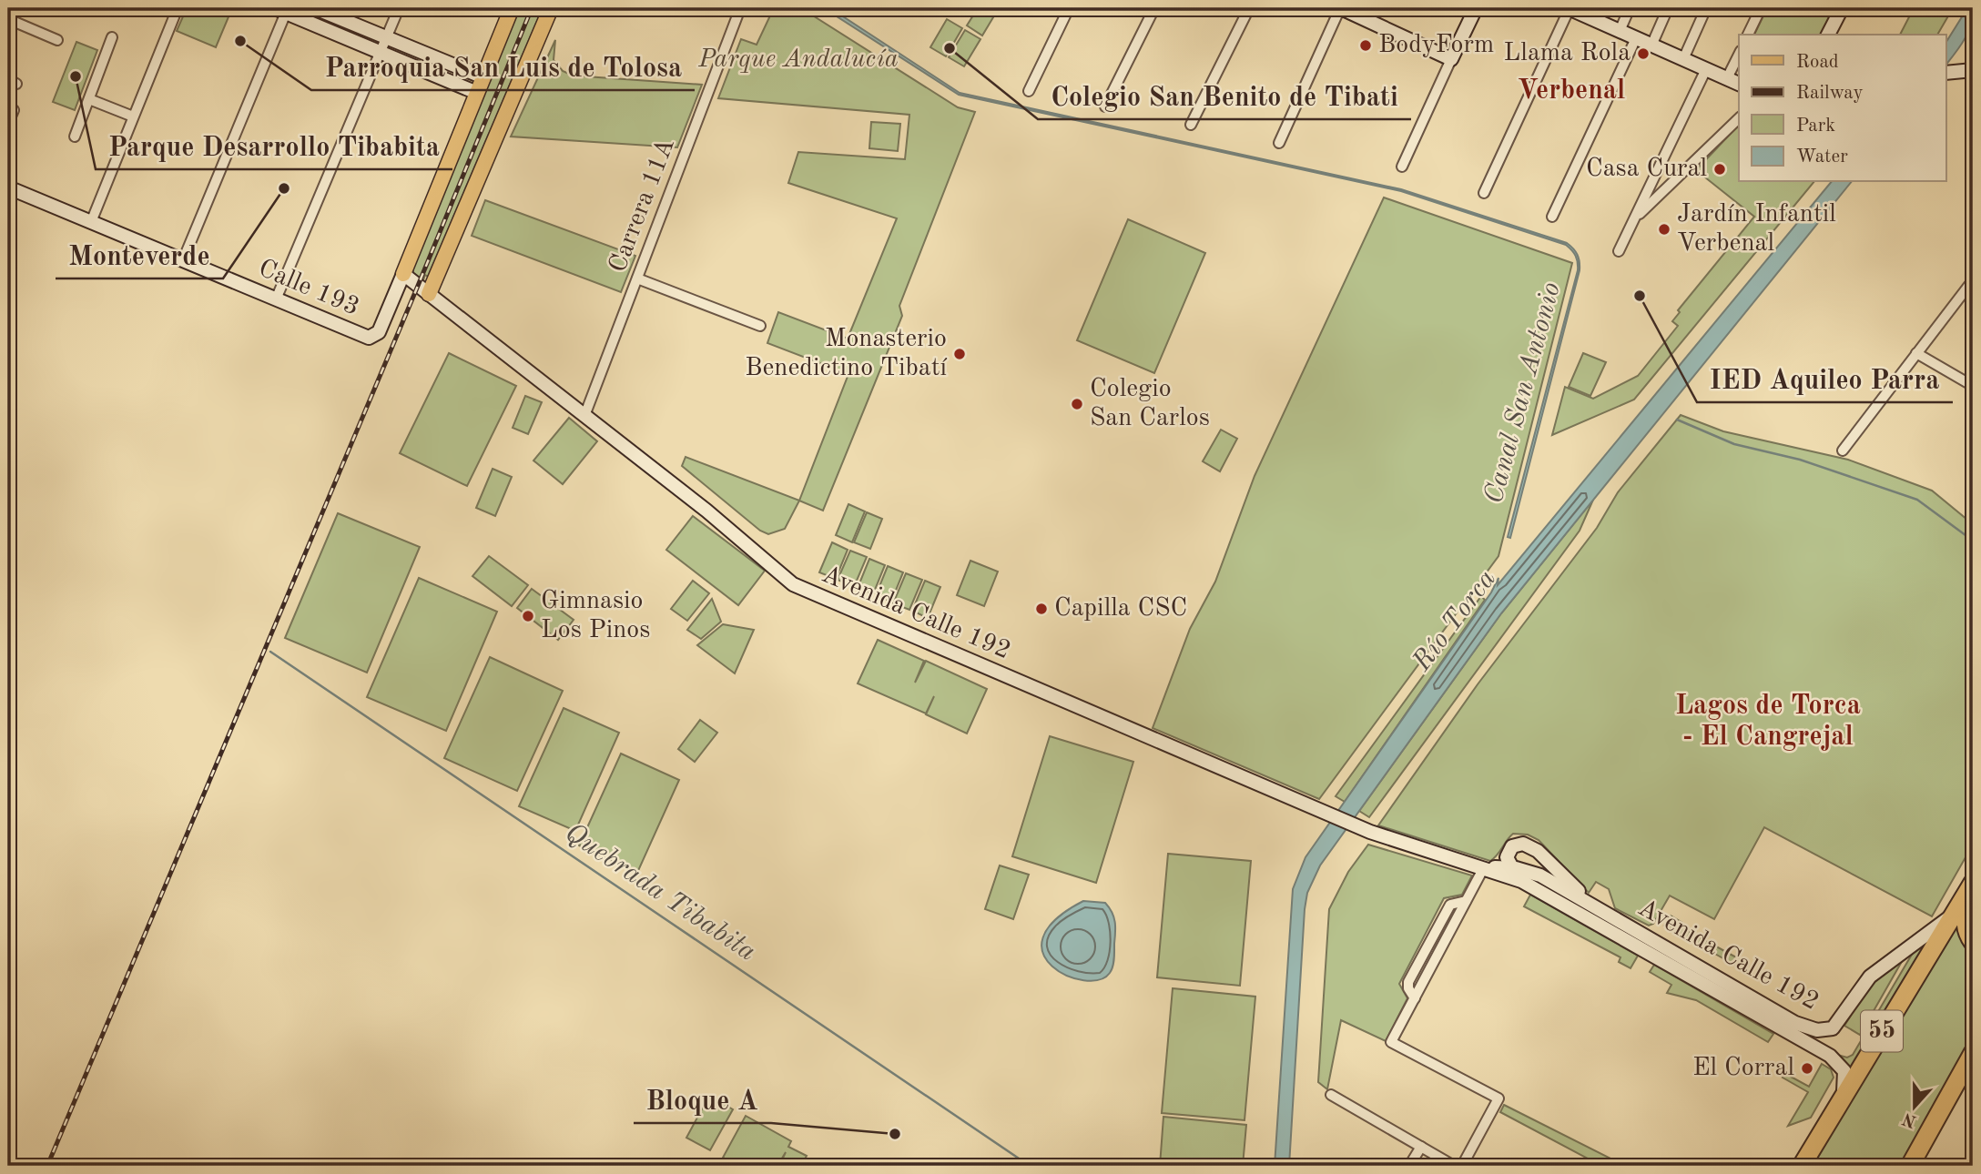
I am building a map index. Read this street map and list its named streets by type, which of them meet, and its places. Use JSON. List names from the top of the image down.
{
  "streets": {
    "highway": ["55"],
    "main road": ["Calle 193", "Avenida Calle 192"],
    "street": ["Carrera 11A"]
  },
  "crossings": [
    ["Carrera 11A", "Avenida Calle 192"],
    ["Calle 193", "Avenida Calle 192"],
    ["Avenida Calle 192", "55"]
  ],
  "districts": ["Verbenal", "Lagos de Torca - El Cangrejal"],
  "water": ["Canal San Antonio", "Río Torca", "Quebrada Tibabita"],
  "parks": ["Parque Andalucía"],
  "places": [
    "Parroquia San Luis de Tolosa",
    "BodyForm",
    "Colegio San Benito de Tibati",
    "Llama Rola",
    "Parque Desarrollo Tibabita",
    "Casa Cural",
    "Monteverde",
    "Jardín Infantil Verbenal",
    "IED Aquileo Parra",
    "Monasterio Benedictino Tibatí",
    "Colegio San Carlos",
    "Capilla CSC",
    "Gimnasio Los Pinos",
    "El Corral",
    "Bloque A"
  ],
  "legend": [
    "Road",
    "Railway",
    "Park",
    "Water"
  ],
  "north": "bottom"
}
